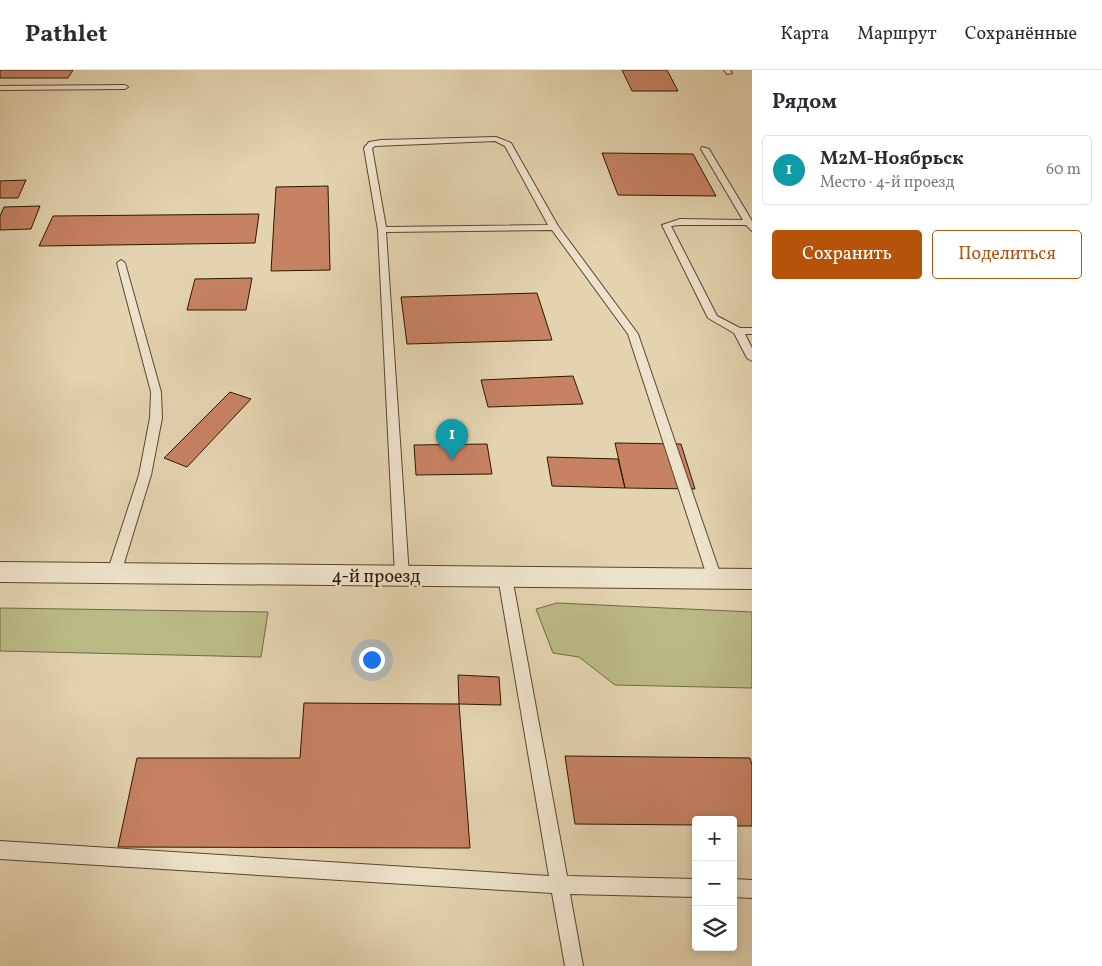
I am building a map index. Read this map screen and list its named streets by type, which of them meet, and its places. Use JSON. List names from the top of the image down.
{
  "streets": {
    "street": ["4-й проезд"]
  },
  "page": {
    "header": "Pathlet",
    "nav": ["Карта", "Маршрут", "Сохранённые"],
    "heading": "Рядом",
    "list": [
      {
        "mark": "1",
        "name": "М2М-Ноябрьск",
        "note": "Место · 4-й проезд",
        "value": "60 m"
      }
    ],
    "buttons": ["Сохранить", "Поделиться"],
    "pins": "1",
    "map_buttons": ["+", "−"]
  }
}
